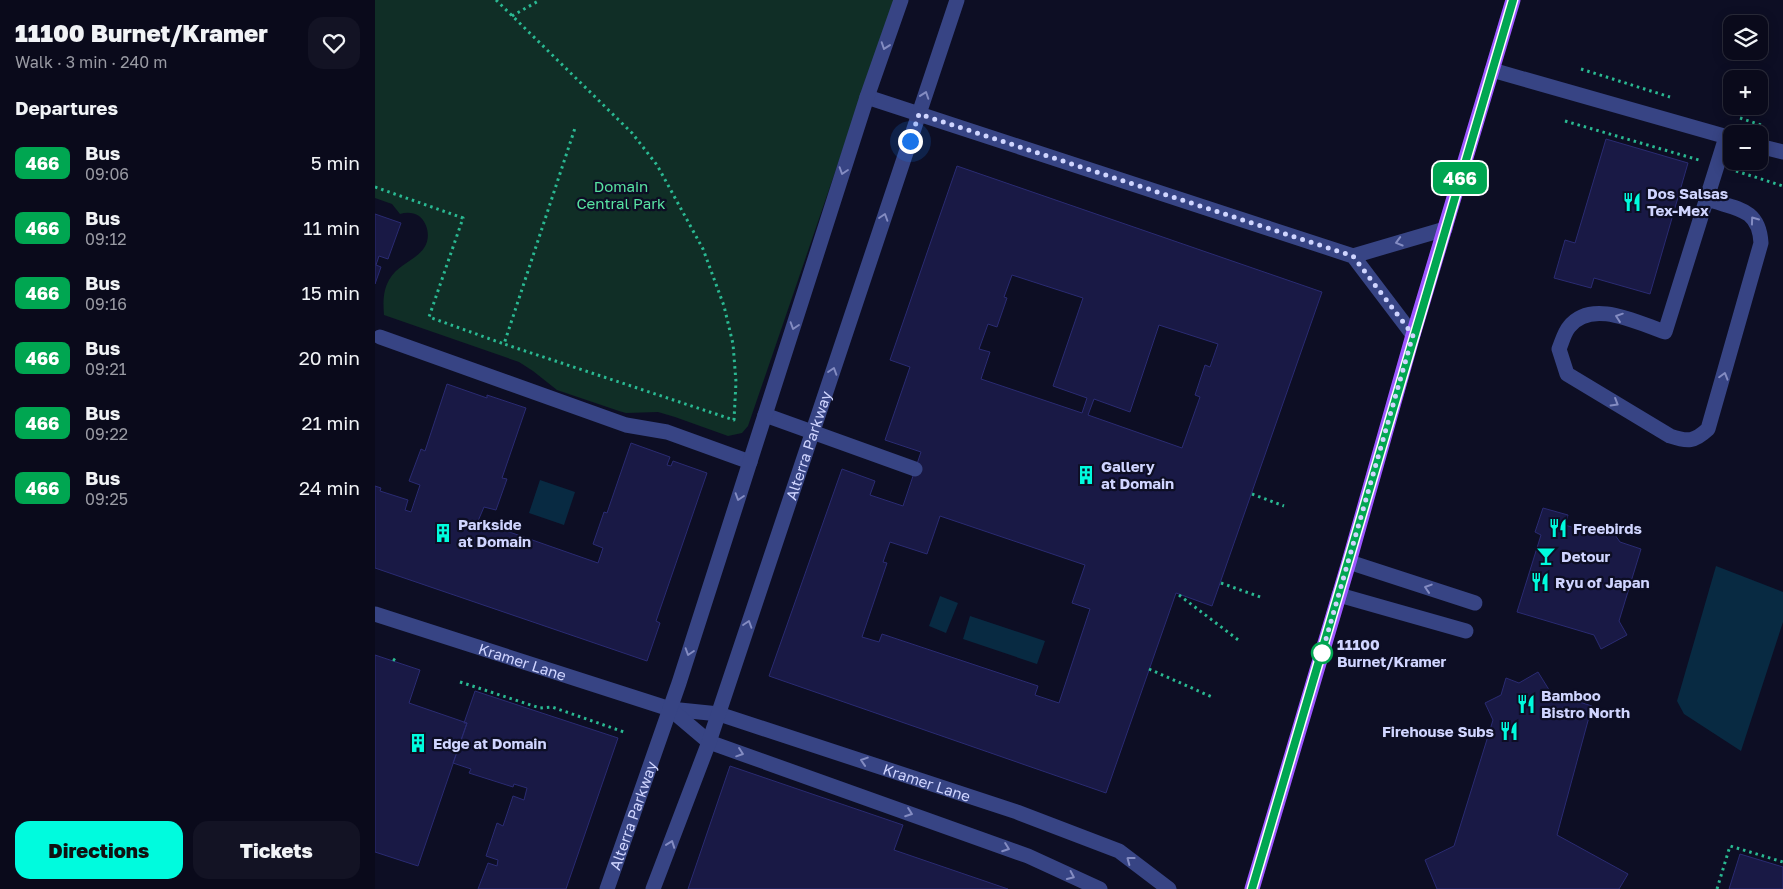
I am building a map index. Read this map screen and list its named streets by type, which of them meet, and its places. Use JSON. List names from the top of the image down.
{
  "streets": {
    "street": ["Alterra Parkway", "Kramer Lane"]
  },
  "crossings": [
    ["Alterra Parkway", "Kramer Lane"]
  ],
  "parks": ["Domain Central Park"],
  "places": {
    "restaurant": [
      "Dos Salsas Tex-Mex",
      "Freebirds",
      "Ryu of Japan",
      "Bamboo Bistro North",
      "Firehouse Subs"
    ],
    "building": ["Gallery at Domain", "Parkside at Domain", "Edge at Domain"],
    "bar": ["Detour"],
    "other": ["11100 Burnet/Kramer"]
  },
  "lines": ["bus line 466"],
  "page": {
    "heading": [
      ["11100 Burnet/Kramer", "Walk · 3 min · 240 m"],
      "Departures"
    ],
    "on_map": "466",
    "map_buttons": ["+", "−"],
    "list": [
      {
        "mark": "466",
        "name": "Bus",
        "note": "09:06",
        "value": "5 min"
      },
      {
        "mark": "466",
        "name": "Bus",
        "note": "09:12",
        "value": "11 min"
      },
      {
        "mark": "466",
        "name": "Bus",
        "note": "09:16",
        "value": "15 min"
      },
      {
        "mark": "466",
        "name": "Bus",
        "note": "09:21",
        "value": "20 min"
      },
      {
        "mark": "466",
        "name": "Bus",
        "note": "09:22",
        "value": "21 min"
      },
      {
        "mark": "466",
        "name": "Bus",
        "note": "09:25",
        "value": "24 min"
      }
    ],
    "buttons": ["Directions", "Tickets"]
  }
}
